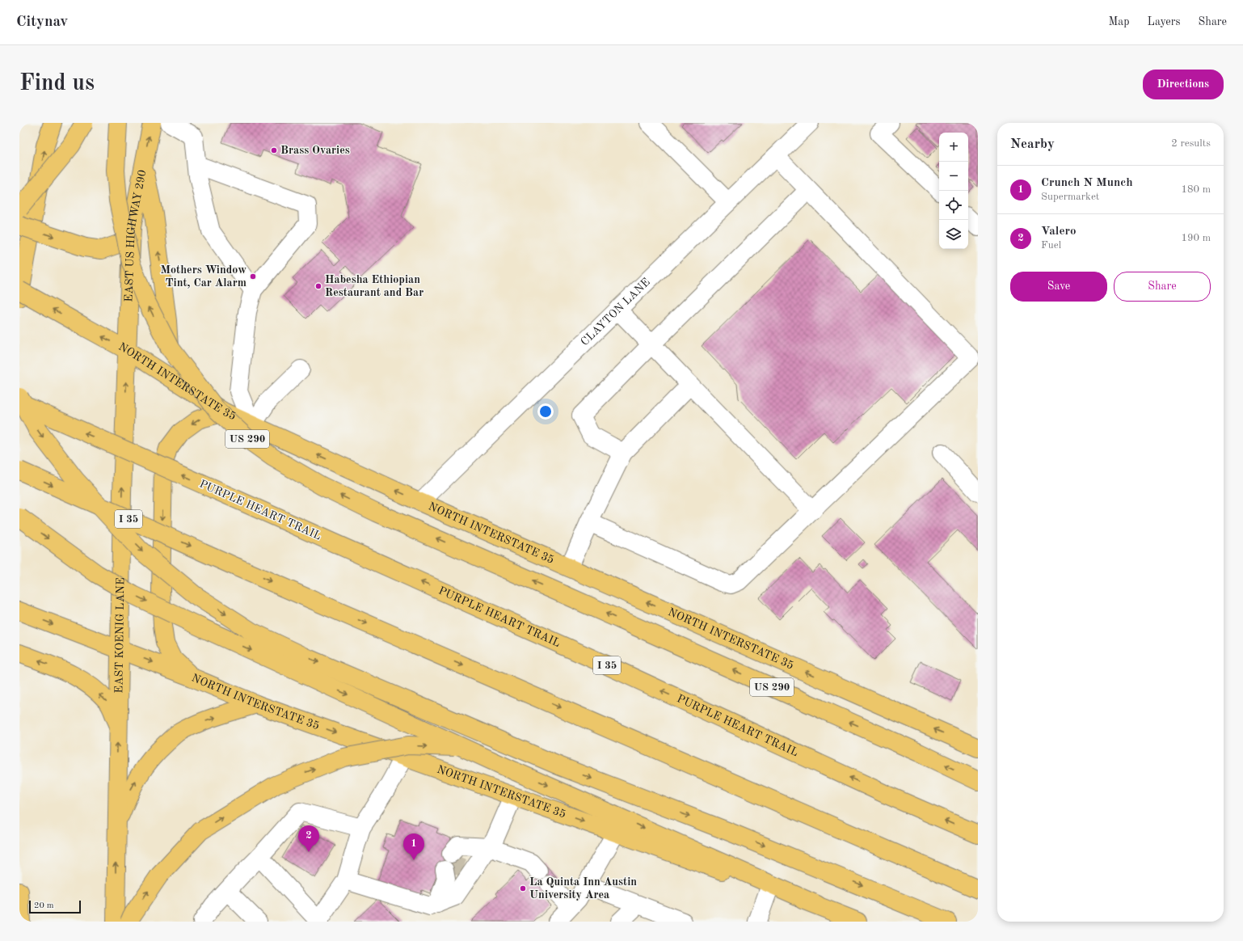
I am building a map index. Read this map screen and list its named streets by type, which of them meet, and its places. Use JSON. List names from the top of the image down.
{
  "streets": {
    "main road": [
      "EAST US HIGHWAY 290",
      "NORTH INTERSTATE 35",
      "US 290",
      "PURPLE HEART TRAIL",
      "I 35",
      "EAST KOENIG LANE"
    ],
    "street": ["CLAYTON LANE"]
  },
  "crossings": [
    ["EAST US HIGHWAY 290", "NORTH INTERSTATE 35"],
    ["EAST US HIGHWAY 290", "EAST KOENIG LANE"],
    ["CLAYTON LANE", "NORTH INTERSTATE 35"],
    ["NORTH INTERSTATE 35", "EAST KOENIG LANE"]
  ],
  "one_way": ["EAST KOENIG LANE"],
  "places": [
    "Brass Ovaries",
    "Mothers Window Tint, Car Alarm",
    "Habesha Ethiopian Restaurant and Bar",
    "La Quinta Inn Austin University Area"
  ],
  "scale_bar": "20 m",
  "page": {
    "header": "Citynav",
    "nav": ["Map", "Layers", "Share"],
    "buttons": [
      "Directions",
      ["Save", "Share"]
    ],
    "title": "Find us",
    "heading": ["Nearby", "2 results"],
    "map_buttons": ["+", "−"],
    "list": [
      {
        "mark": "1",
        "name": "Crunch N Munch",
        "note": "Supermarket",
        "value": "180 m"
      },
      {
        "mark": "2",
        "name": "Valero",
        "note": "Fuel",
        "value": "190 m"
      }
    ],
    "pins": ["2", "1"],
    "scale": "20 m"
  }
}
